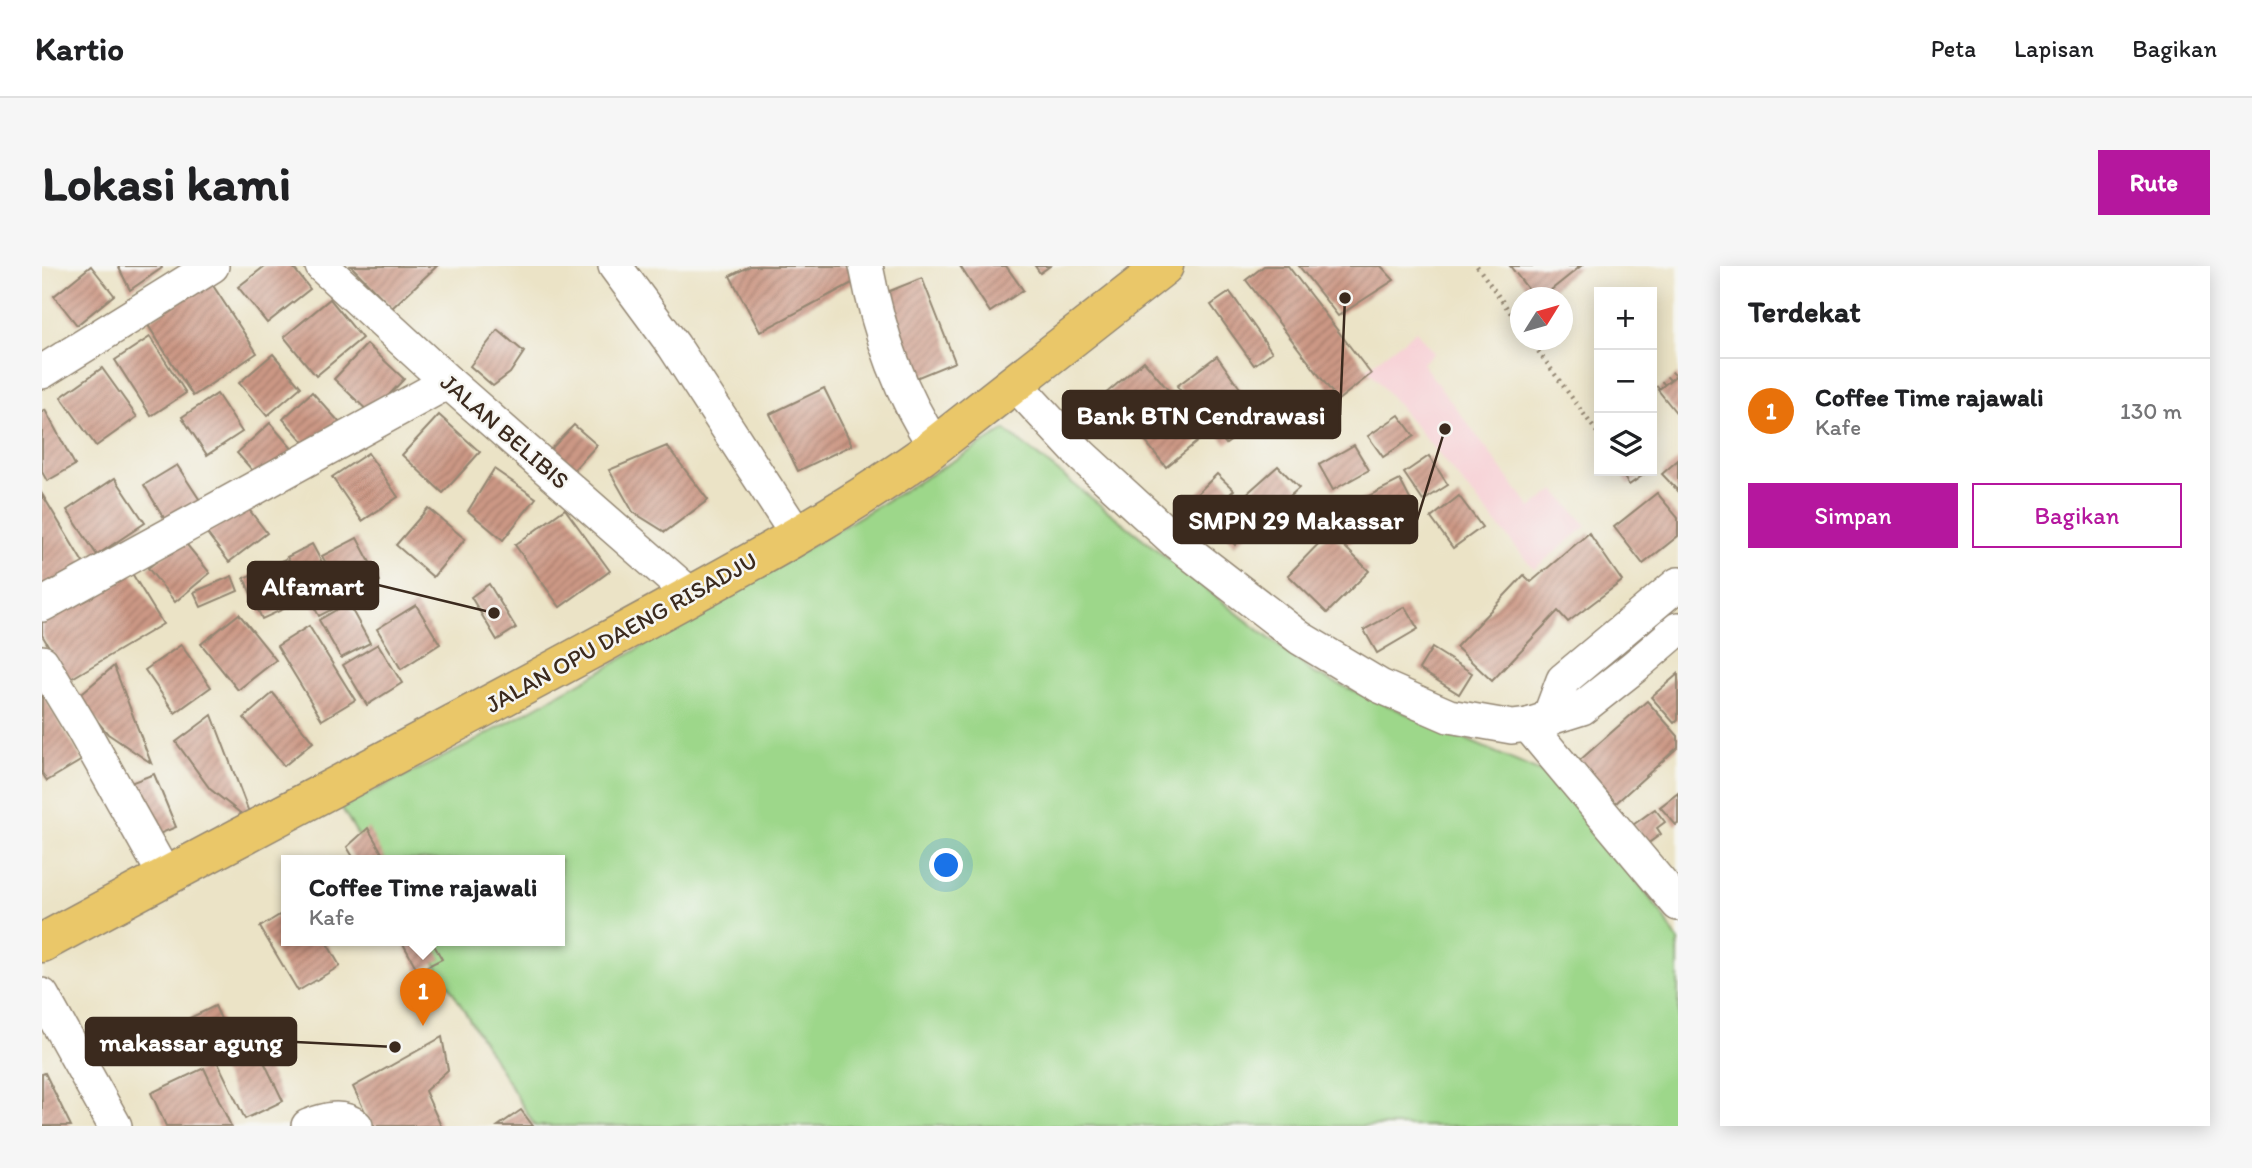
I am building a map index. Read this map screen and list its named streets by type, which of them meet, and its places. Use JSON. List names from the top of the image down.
{
  "streets": {
    "main road": ["JALAN OPU DAENG RISADJU"],
    "street": ["JALAN BELIBIS"]
  },
  "crossings": [
    ["JALAN BELIBIS", "JALAN OPU DAENG RISADJU"]
  ],
  "places": [
    "Bank BTN Cendrawasi",
    "SMPN 29 Makassar",
    "Alfamart",
    "makassar agung"
  ],
  "north": "top right",
  "page": {
    "header": "Kartio",
    "nav": ["Peta", "Lapisan", "Bagikan"],
    "buttons": [
      "Rute",
      ["Simpan", "Bagikan"]
    ],
    "title": "Lokasi kami",
    "heading": "Terdekat",
    "map_buttons": ["+", "−"],
    "list": [
      {
        "mark": "1",
        "name": "Coffee Time rajawali",
        "note": "Kafe",
        "value": "130 m"
      }
    ],
    "popup": ["Coffee Time rajawali", "Kafe"],
    "pins": "1"
  }
}
